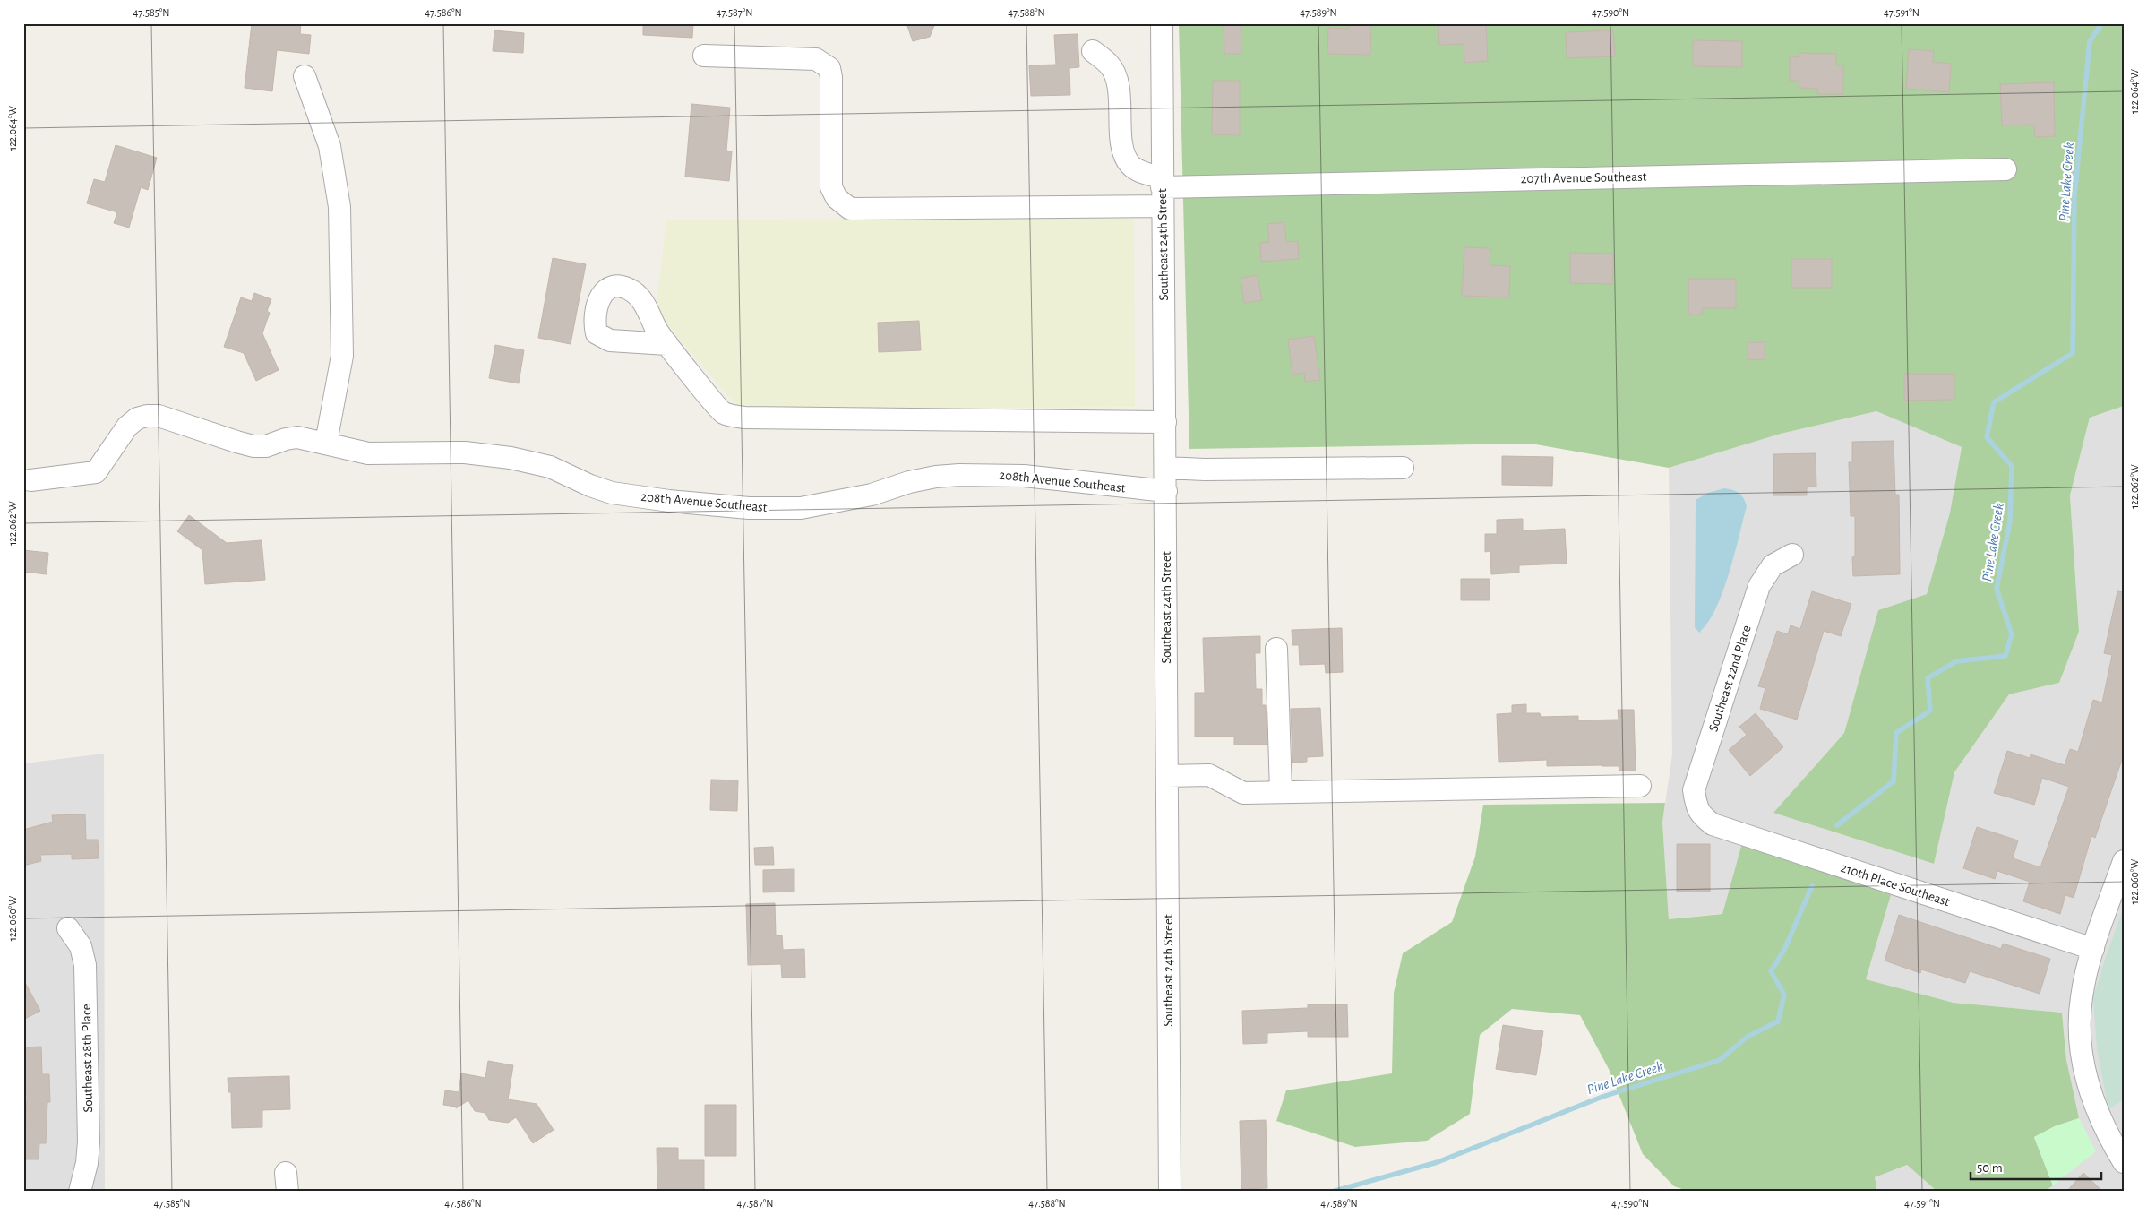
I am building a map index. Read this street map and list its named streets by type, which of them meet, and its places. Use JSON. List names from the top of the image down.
{
  "streets": {
    "street": [
      "207th Avenue Southeast",
      "Southeast 24th Street",
      "208th Avenue Southeast",
      "Southeast 22nd Place",
      "210th Place Southeast",
      "Southeast 28th Place"
    ]
  },
  "crossings": [
    ["207th Avenue Southeast", "Southeast 24th Street"],
    ["Southeast 24th Street", "208th Avenue Southeast"],
    ["Southeast 22nd Place", "210th Place Southeast"]
  ],
  "water": ["Pine Lake Creek"],
  "scale_bar": "50 m",
  "coordinates": [
    "47.585°N",
    "47.586°N",
    "47.587°N",
    "47.588°N",
    "47.589°N",
    "47.590°N",
    "47.591°N",
    "122.064°W",
    "122.062°W",
    "122.060°W"
  ]
}
